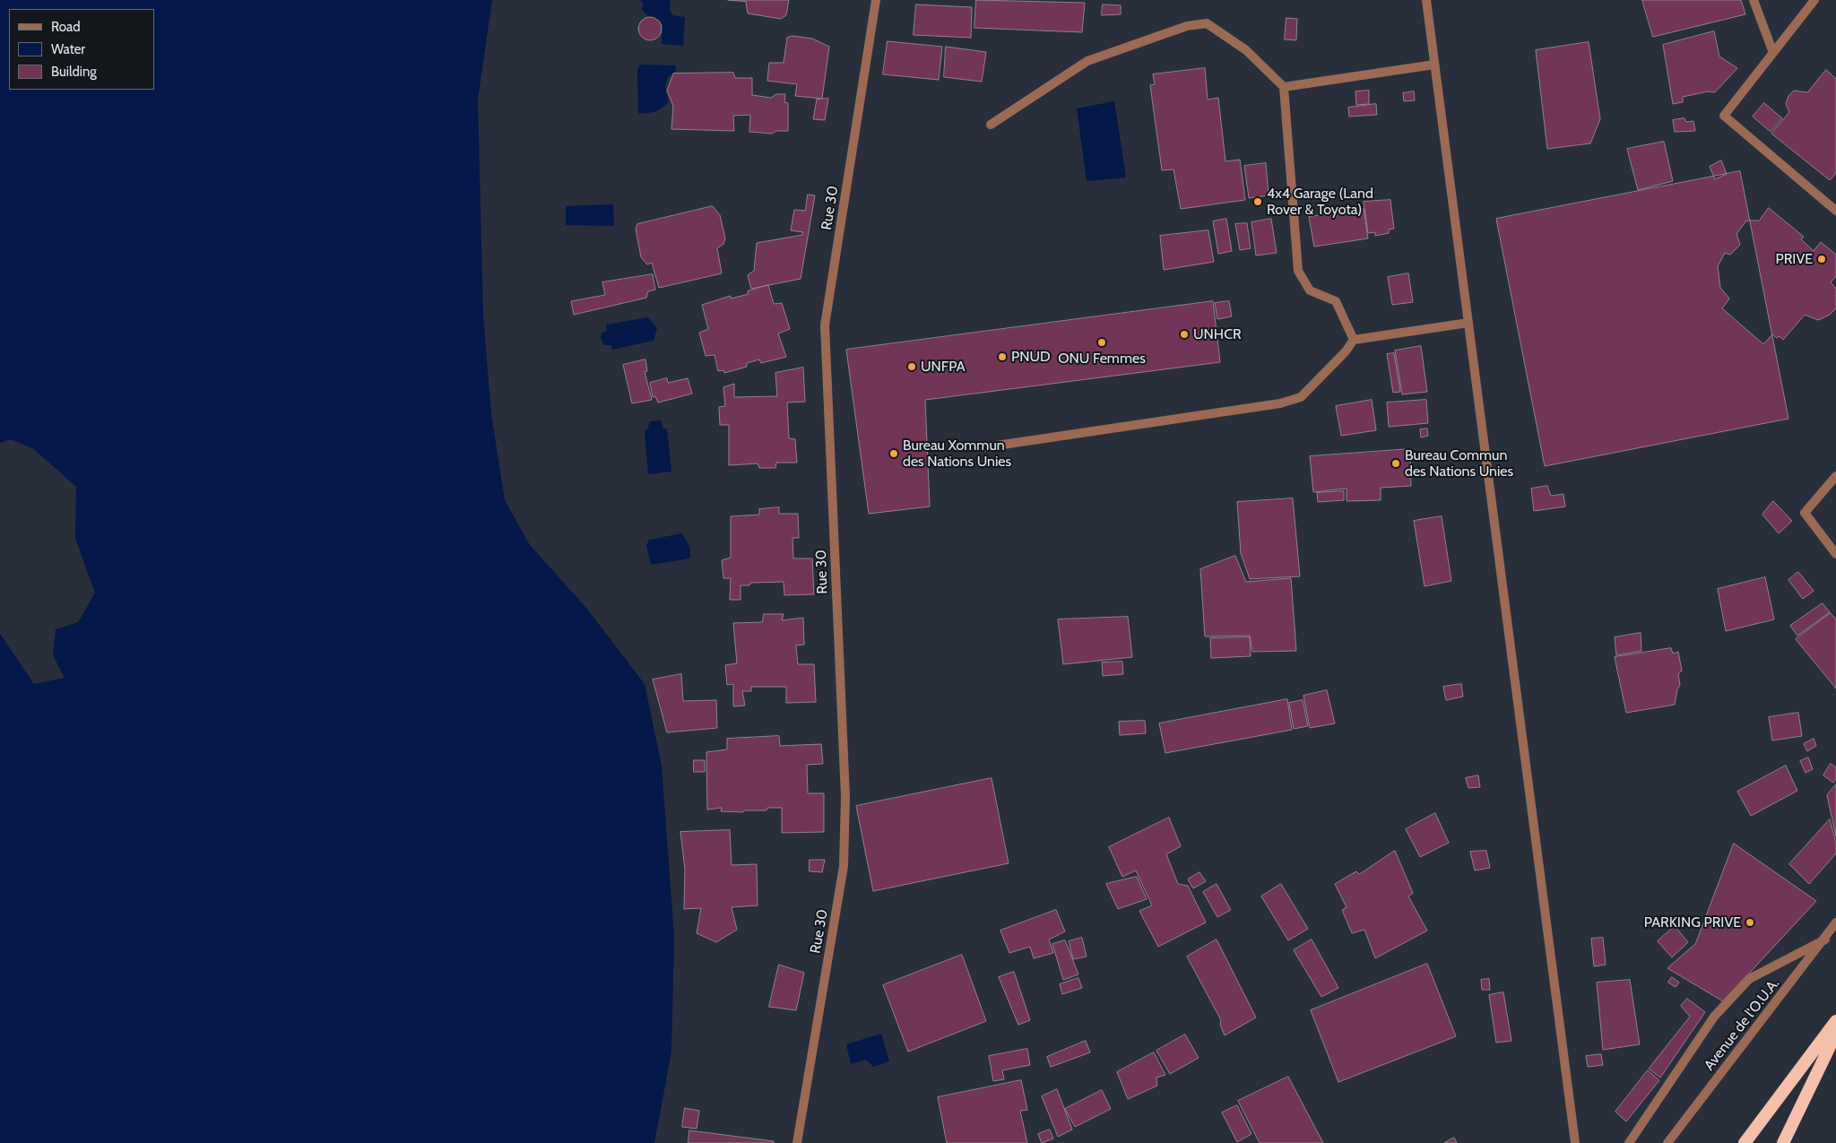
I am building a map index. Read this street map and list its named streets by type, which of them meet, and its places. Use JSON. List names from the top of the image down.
{
  "streets": {
    "street": ["Rue 30", "Avenue de l'O.U.A."]
  },
  "places": [
    "4x4 Garage (Land Rover & Toyota)",
    "PRIVE",
    "UNHCR",
    "ONU Femmes",
    "PNUD",
    "UNFPA",
    "Bureau Xommun des Nations Unies",
    "Bureau Commun des Nations Unies",
    "PARKING PRIVE"
  ],
  "legend": ["Road", "Water", "Building"]
}
